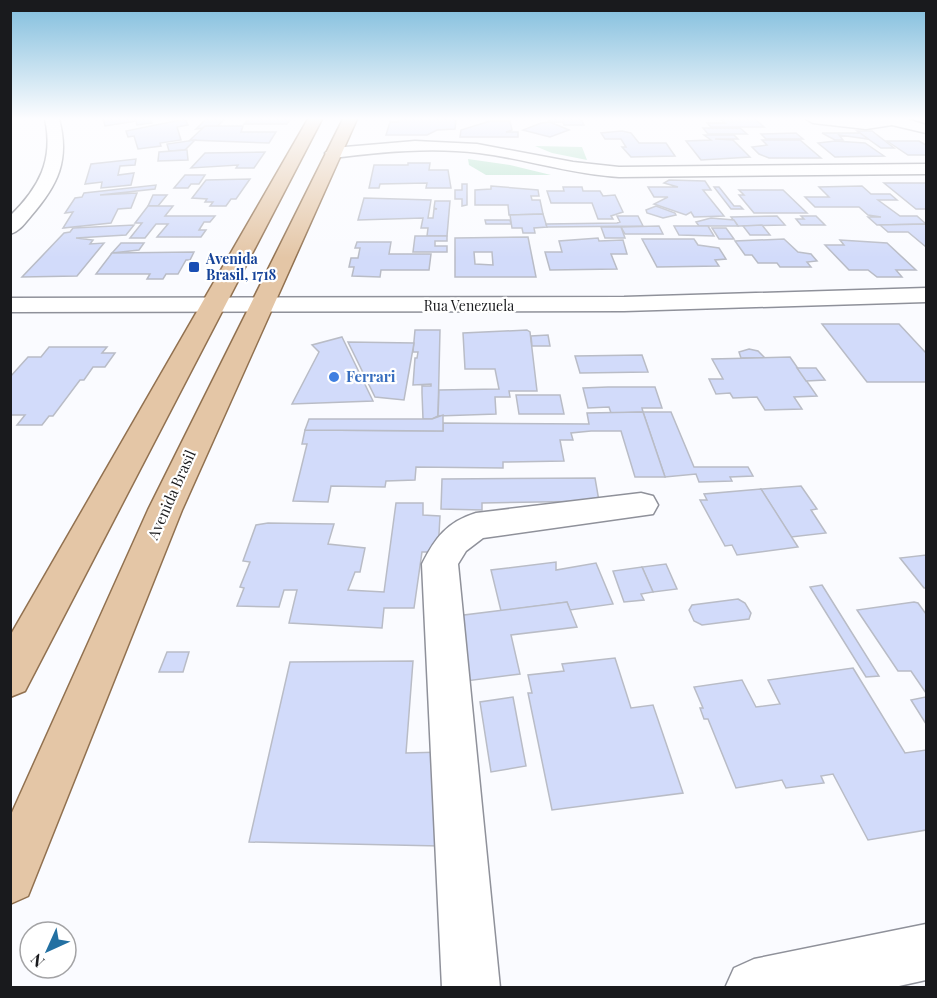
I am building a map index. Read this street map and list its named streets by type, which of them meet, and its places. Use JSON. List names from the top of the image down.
{
  "streets": {
    "main road": ["Avenida Brasil"],
    "street": ["Rua Venezuela"]
  },
  "crossings": [
    ["Rua Venezuela", "Avenida Brasil"]
  ],
  "places": {
    "transit": ["Avenida Brasil, 1718"],
    "other": ["Ferrari"]
  },
  "north": "bottom left"
}
